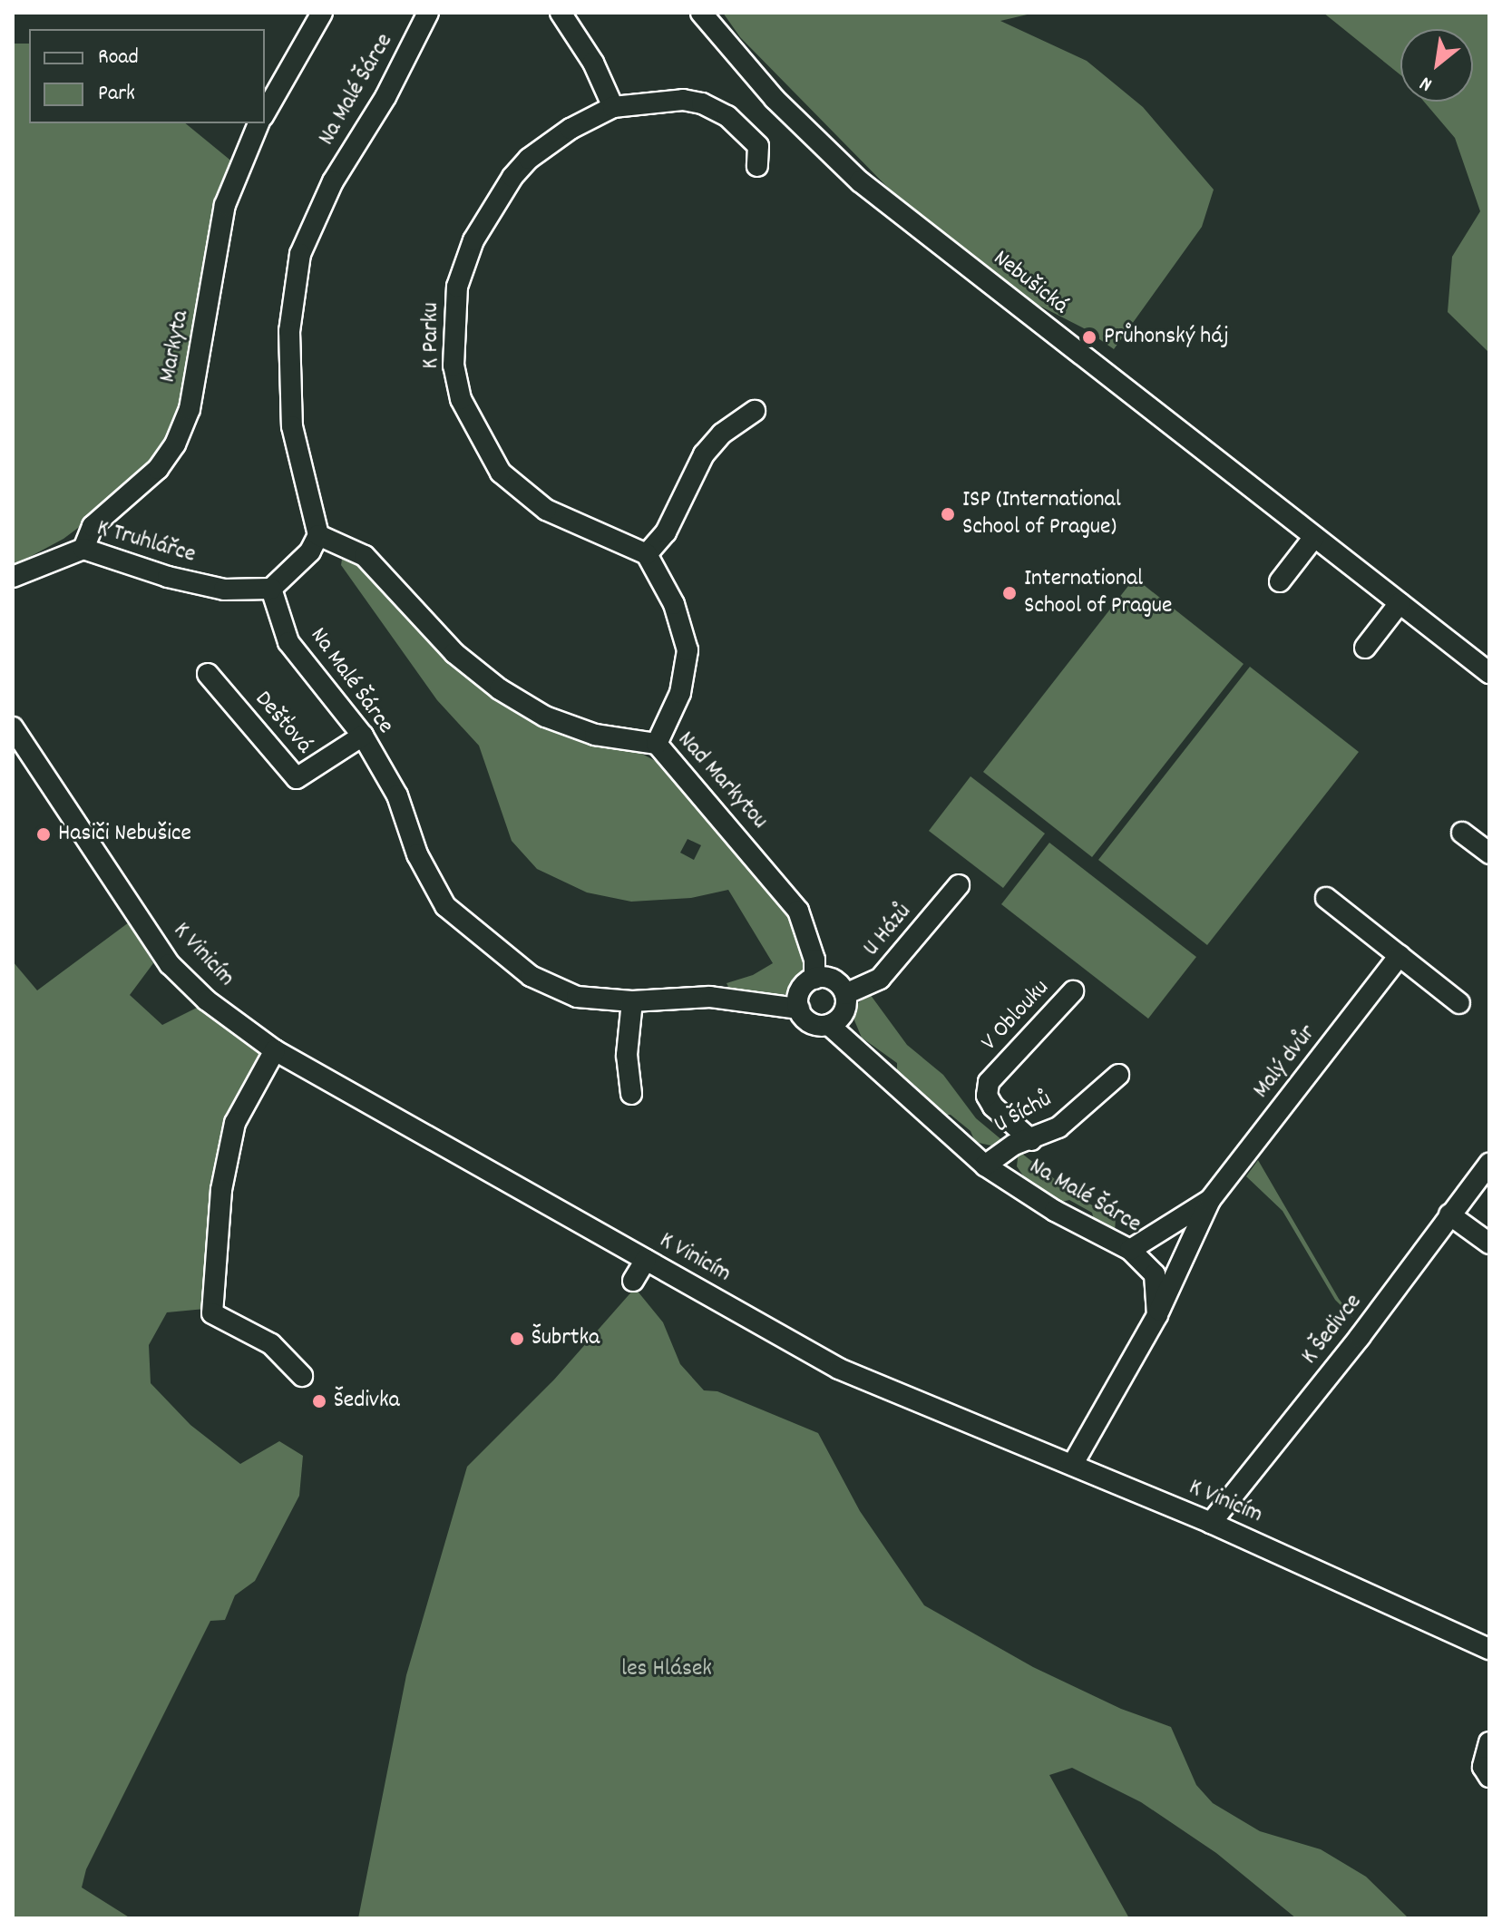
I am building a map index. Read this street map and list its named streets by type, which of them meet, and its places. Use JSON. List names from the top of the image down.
{
  "streets": {
    "street": [
      "Na Malé Šárce",
      "Nebušická",
      "K Parku",
      "Markyta",
      "K Truhlářce",
      "Dešťová",
      "Nad Markytou",
      "U Házů",
      "K Vinicím",
      "V Oblouku",
      "Malý dvůr",
      "U Šíchů",
      "K Šedivce"
    ]
  },
  "crossings": [
    ["Na Malé Šárce", "K Truhlářce"],
    ["Na Malé Šárce", "Dešťová"],
    ["Na Malé Šárce", "Nad Markytou"],
    ["Na Malé Šárce", "U Házů"],
    ["Na Malé Šárce", "Malý dvůr"],
    ["Na Malé Šárce", "U Šíchů"],
    ["Markyta", "K Truhlářce"],
    ["Nad Markytou", "U Házů"],
    ["K Vinicím", "K Šedivce"],
    ["V Oblouku", "U Šíchů"]
  ],
  "parks": ["les Hlásek"],
  "places": [
    "Průhonský háj",
    "ISP (International School of Prague)",
    "International School of Prague",
    "Hasiči Nebušice",
    "Šubrtka",
    "Šedivka"
  ],
  "legend": ["Road", "Park"],
  "north": "bottom left"
}
